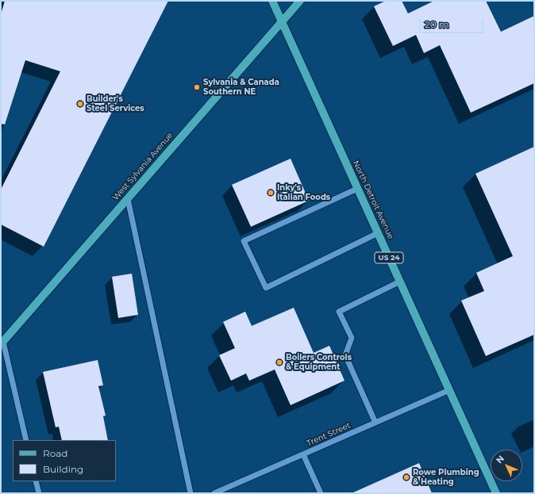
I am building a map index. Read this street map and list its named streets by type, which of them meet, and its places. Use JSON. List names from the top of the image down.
{
  "streets": {
    "main road": ["West Sylvania Avenue", "North Detroit Avenue", "US 24"],
    "street": ["Trent Street"]
  },
  "crossings": [
    ["West Sylvania Avenue", "North Detroit Avenue"],
    ["North Detroit Avenue", "Trent Street"]
  ],
  "places": [
    "Sylvania & Canada Southern NE",
    "Builder's Steel Services",
    "Inky's Italian Foods",
    "Boilers Controls & Equipment",
    "Rowe Plumbing & Heating"
  ],
  "legend": ["Road", "Building"],
  "scale_bar": "20 m",
  "north": "top left"
}
